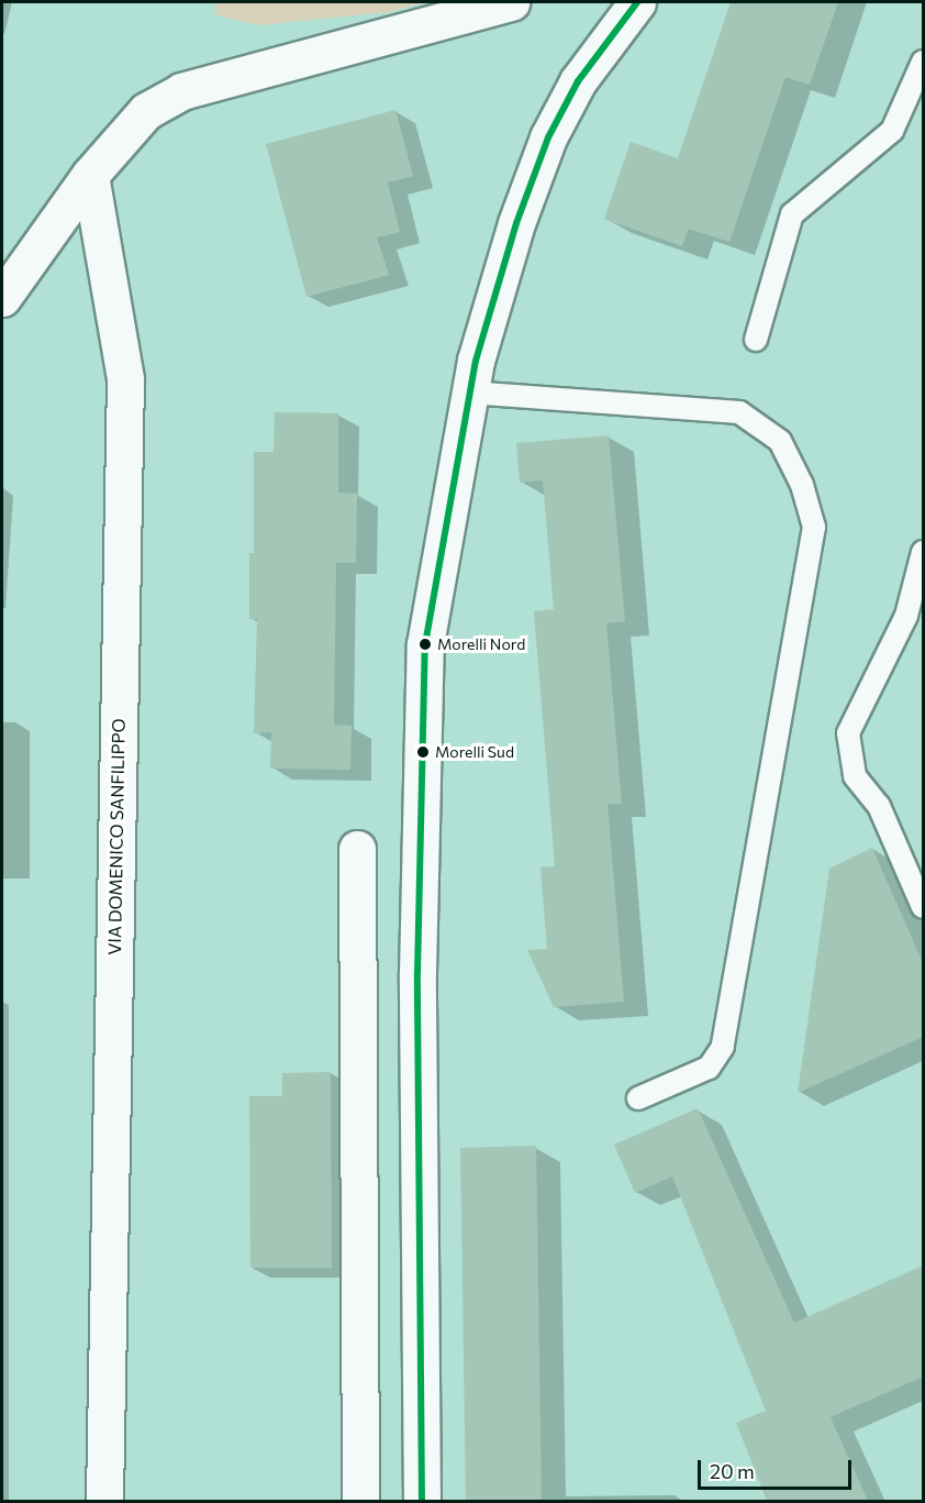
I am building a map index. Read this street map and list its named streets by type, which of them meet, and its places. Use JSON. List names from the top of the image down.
{
  "streets": {
    "street": ["VIA DOMENICO SANFILIPPO"]
  },
  "places": ["Morelli Nord", "Morelli Sud"],
  "scale_bar": "20 m"
}
